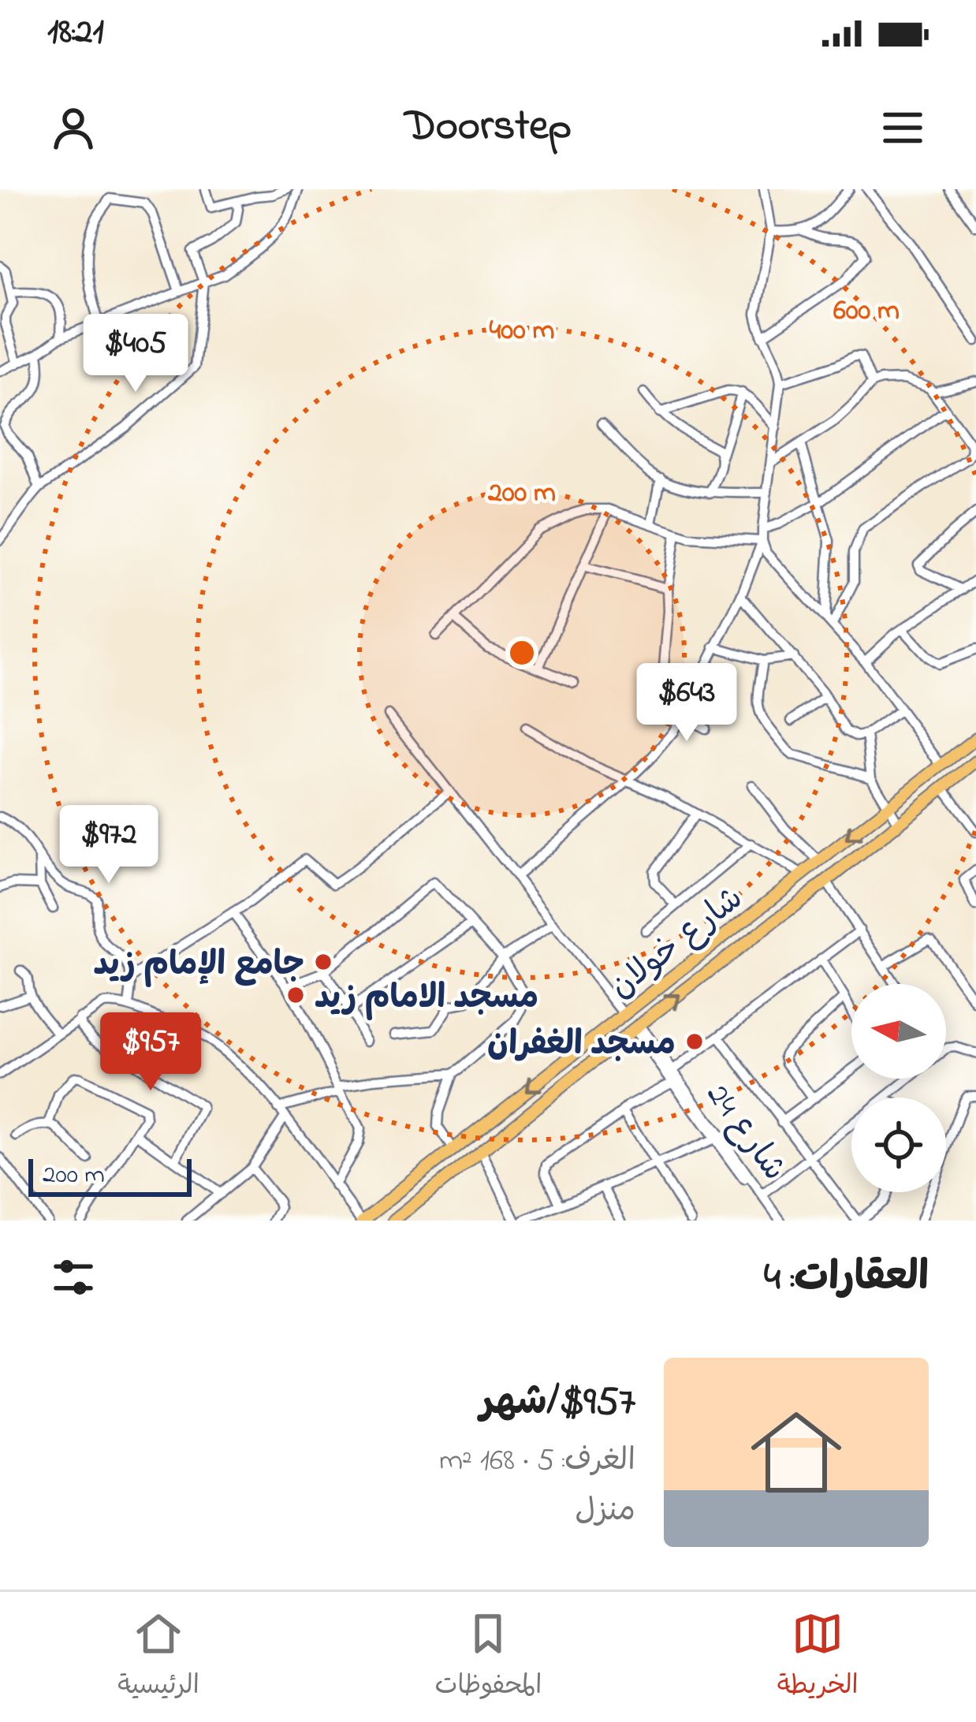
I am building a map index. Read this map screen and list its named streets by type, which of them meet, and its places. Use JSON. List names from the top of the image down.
{
  "streets": {
    "main road": ["شارع خولان"],
    "street": ["شارع 24"]
  },
  "crossings": [
    ["شارع خولان", "شارع 24"]
  ],
  "places": ["جامع الإمام زيد", "مسجد الامام زيد", "مسجد الغفران"],
  "scale_bar": "200 m",
  "north": "left",
  "page": {
    "status": "18:21",
    "header": "Doorstep",
    "price": [
      "$405",
      "$643",
      "$972",
      "$957"
    ],
    "scale": "200 m",
    "heading": "العقارات: 4",
    "list": [
      {
        "name": "$957/شهر",
        "note": "الغرف: 5 · 168 m² · منزل"
      }
    ],
    "tabs": ["الخريطة", "المحفوظات", "الرئيسية"]
  },
  "rings": ["600 m", "400 m", "200 m"]
}
